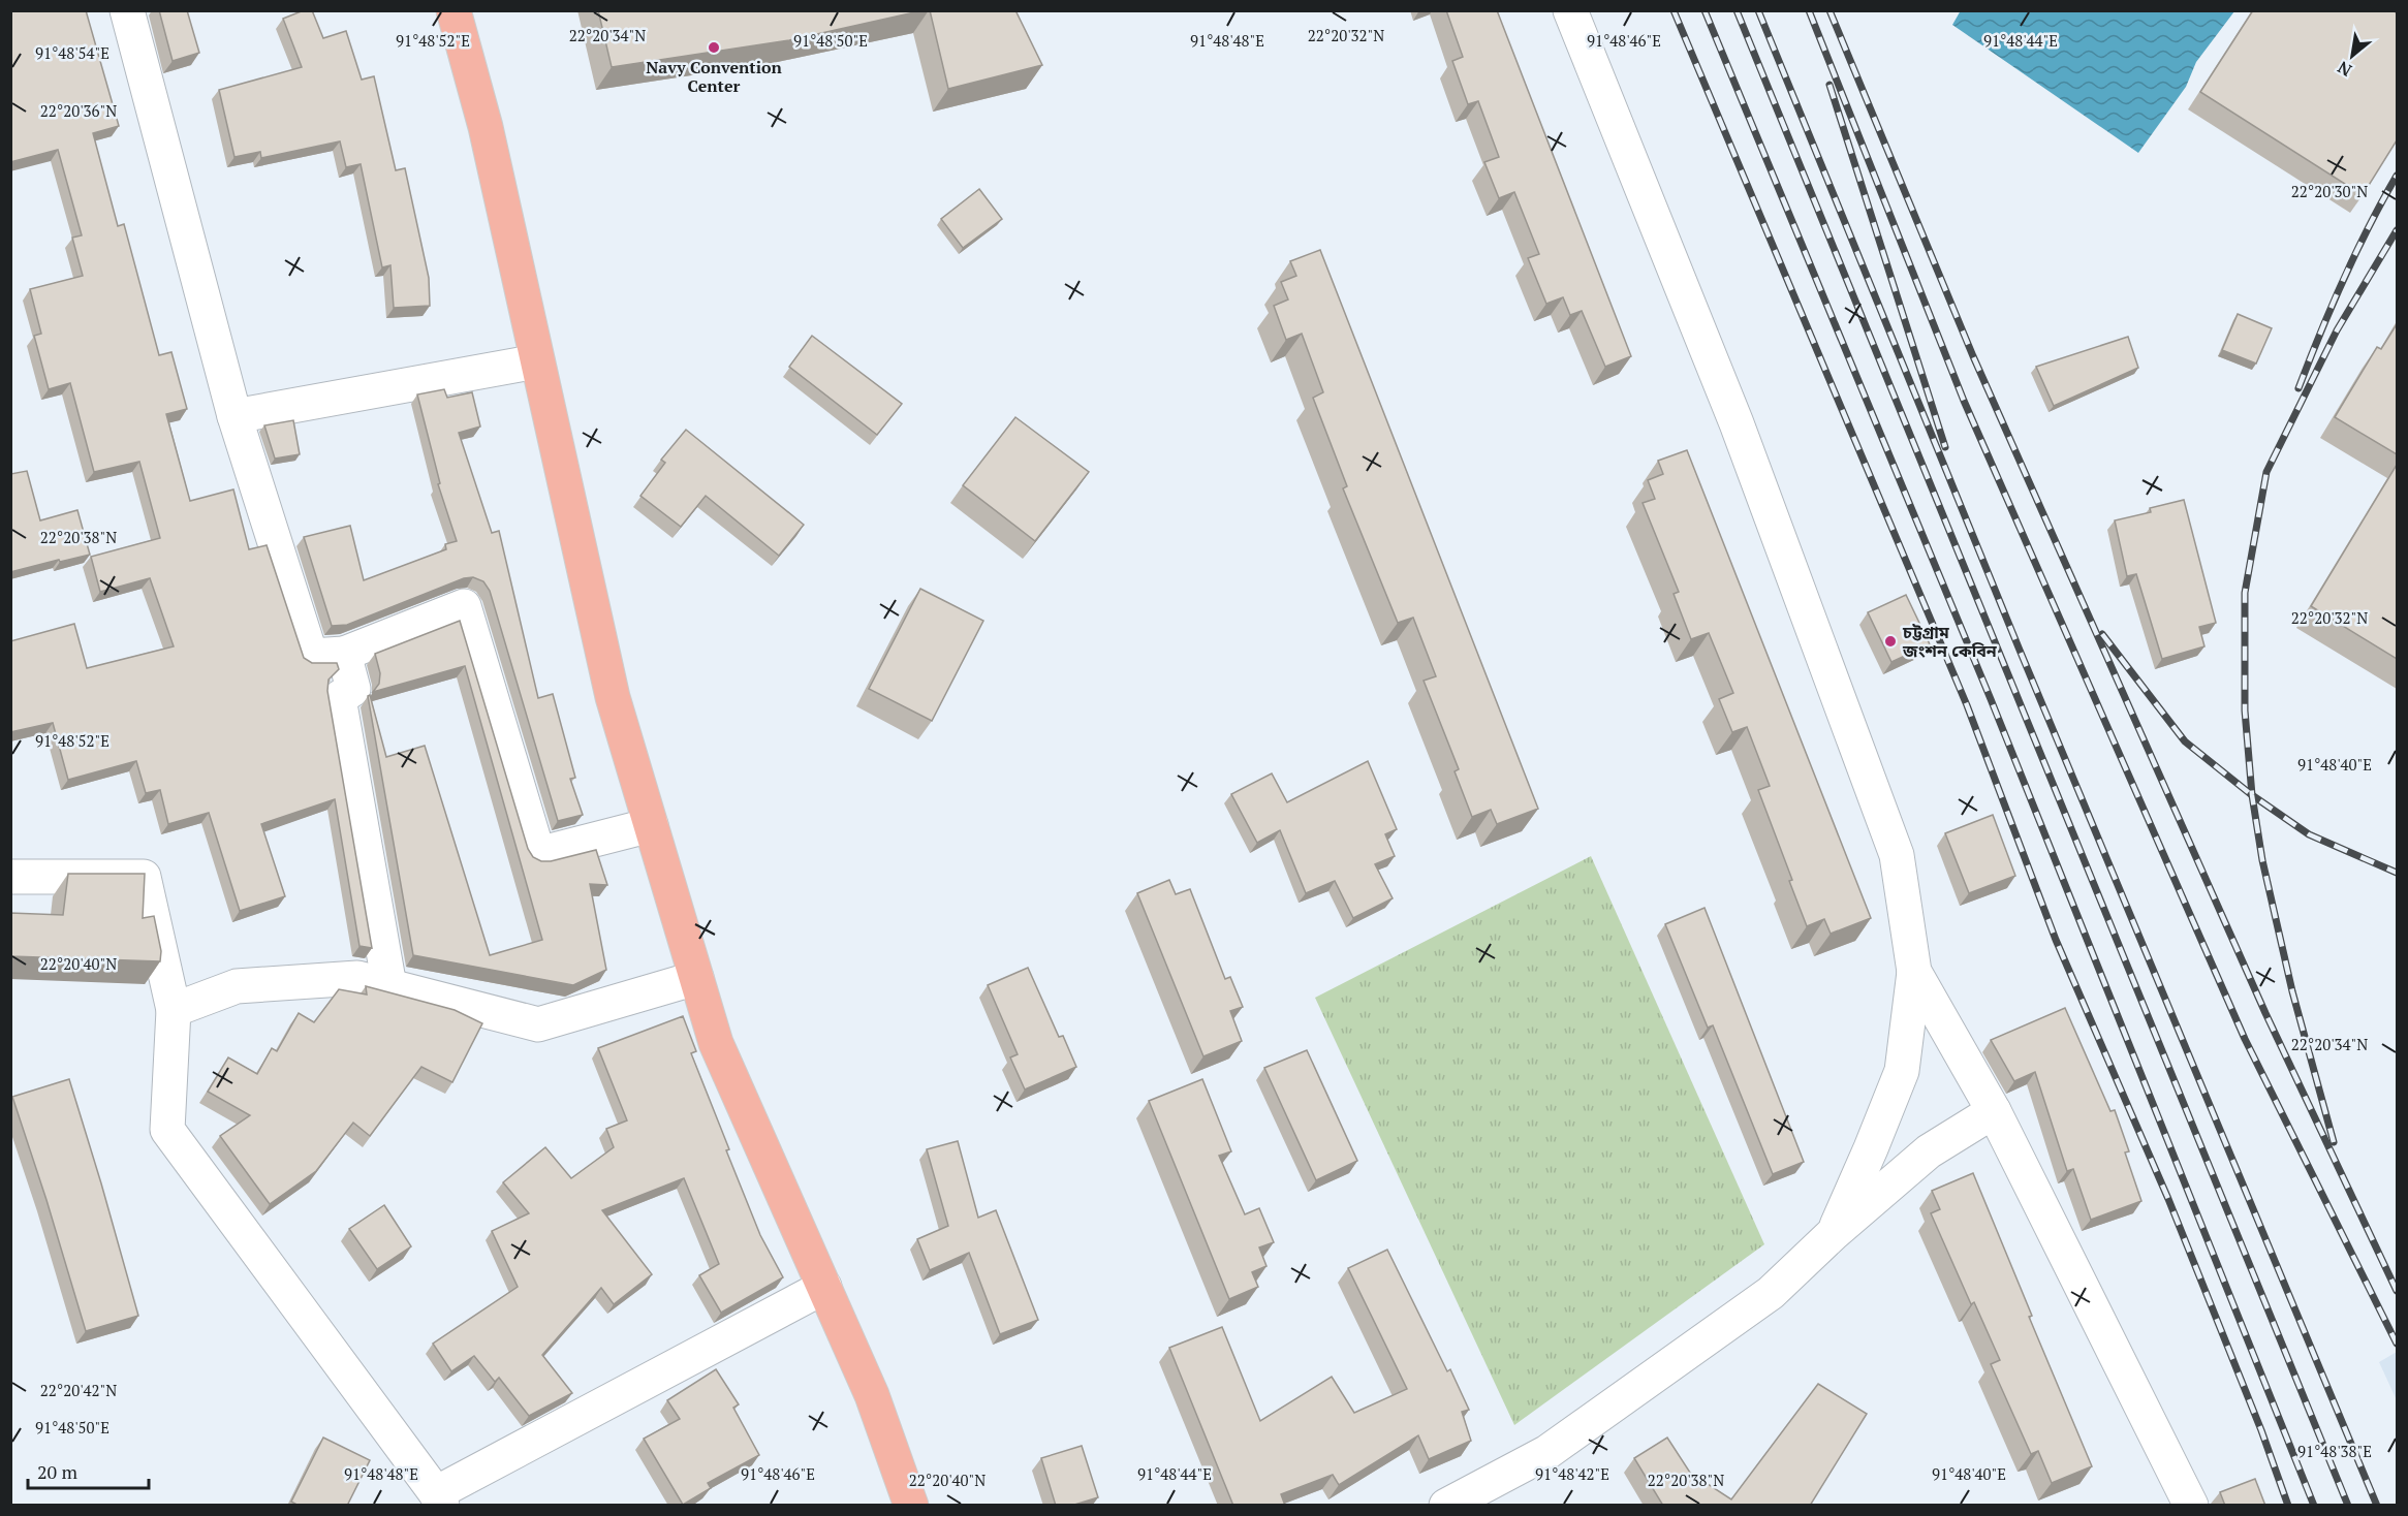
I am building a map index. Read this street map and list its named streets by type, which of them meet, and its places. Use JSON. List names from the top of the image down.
{
  "places": ["Navy Convention Center", "চট্টগ্রাম জংশন কেবিন"],
  "scale_bar": "20 m",
  "north": "bottom left",
  "coordinates": [
    "22°20'34\"N",
    "22°20'32\"N",
    "91°48'52\"E",
    "91°48'50\"E",
    "91°48'48\"E",
    "91°48'46\"E",
    "91°48'44\"E",
    "91°48'54\"E",
    "22°20'36\"N",
    "22°20'30\"N",
    "22°20'38\"N",
    "91°48'40\"E",
    "22°20'40\"N",
    "22°20'42\"N",
    "91°48'38\"E",
    "91°48'42\"E"
  ]
}
